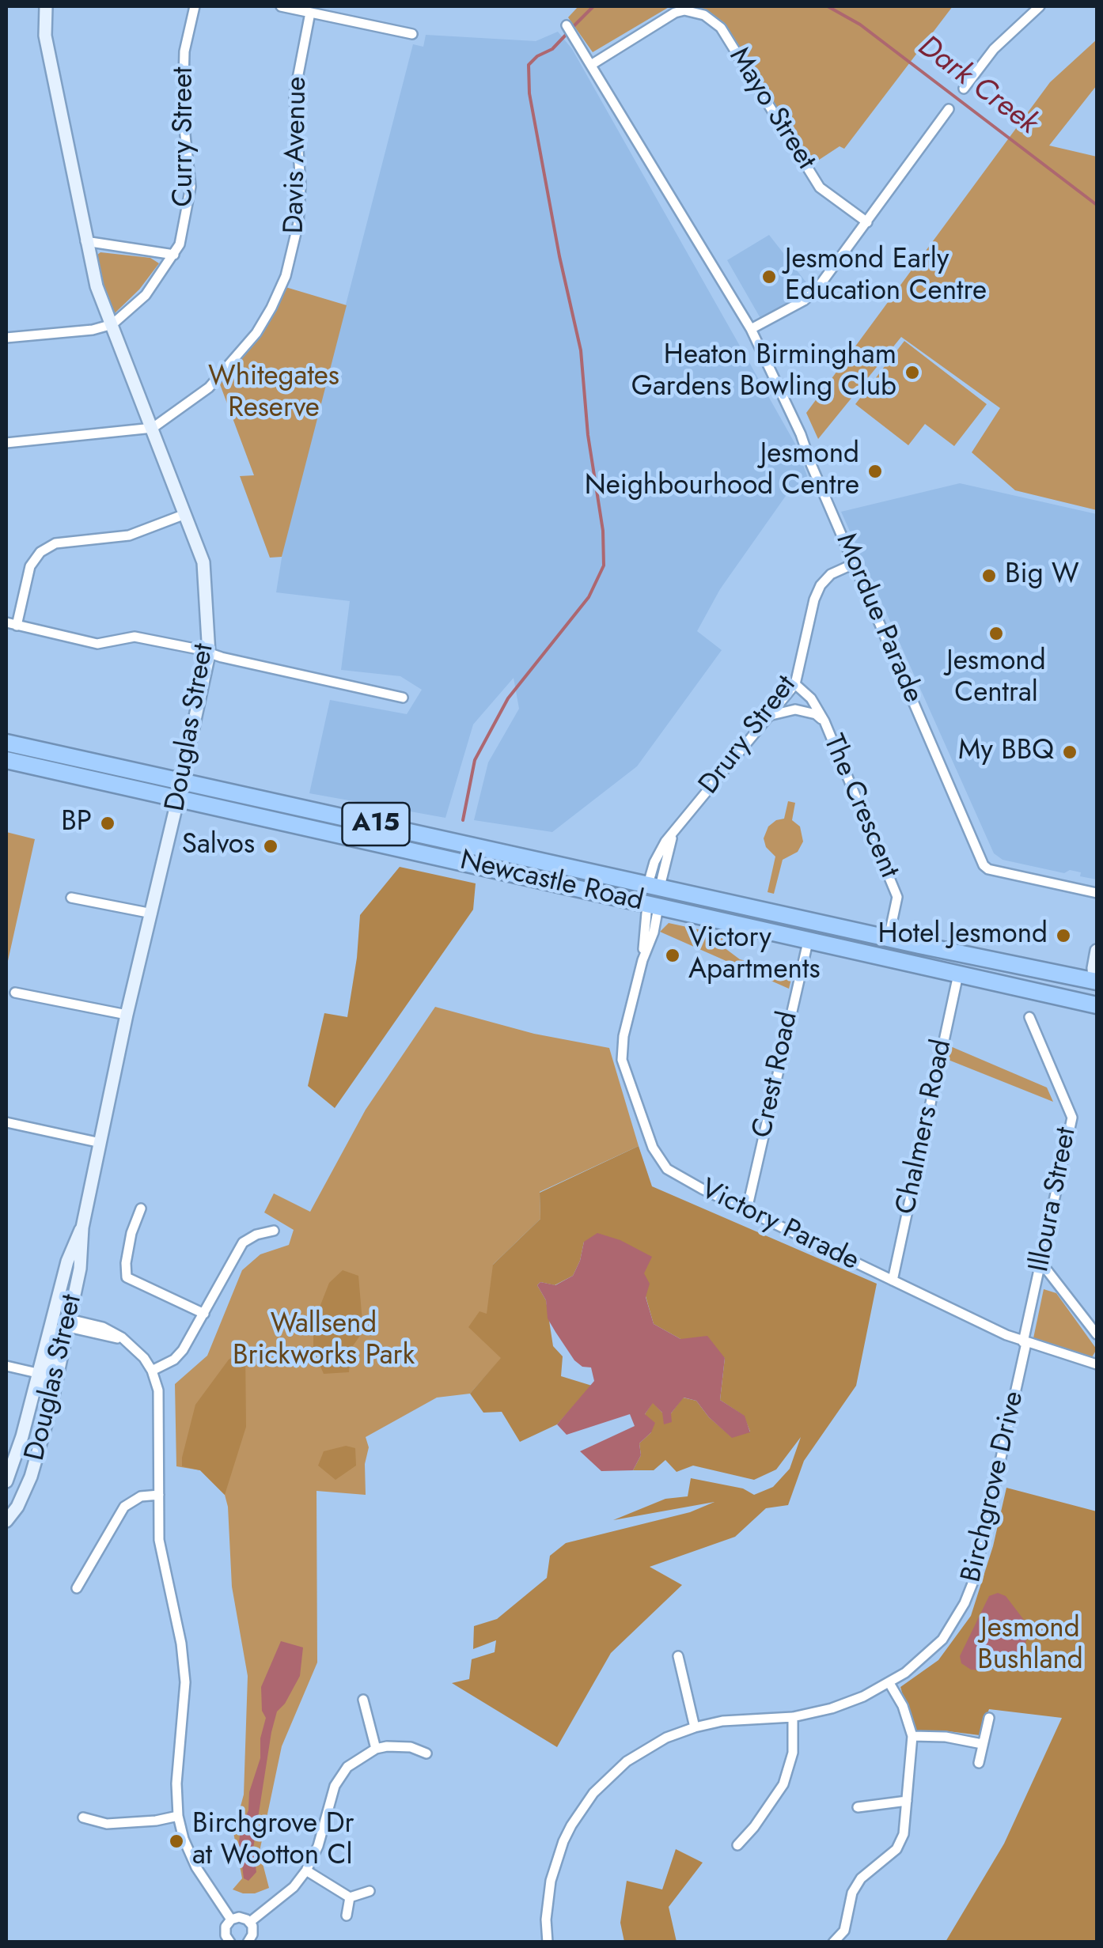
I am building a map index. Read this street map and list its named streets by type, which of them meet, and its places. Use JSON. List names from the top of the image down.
{
  "streets": {
    "highway": ["A15", "Newcastle Road"],
    "street": [
      "Mayo Street",
      "Curry Street",
      "Davis Avenue",
      "Mordue Parade",
      "Douglas Street",
      "Drury Street",
      "The Crescent",
      "Crest Road",
      "Chalmers Road",
      "Illoura Street",
      "Victory Parade",
      "Birchgrove Drive"
    ]
  },
  "crossings": [
    ["Mayo Street", "Mordue Parade"],
    ["Curry Street", "Douglas Street"],
    ["Davis Avenue", "Douglas Street"],
    ["Mordue Parade", "Drury Street"],
    ["Douglas Street", "Newcastle Road"],
    ["Drury Street", "The Crescent"],
    ["Drury Street", "Newcastle Road"],
    ["The Crescent", "Newcastle Road"],
    ["Newcastle Road", "Crest Road"],
    ["Newcastle Road", "Chalmers Road"],
    ["Newcastle Road", "Victory Parade"],
    ["Crest Road", "Victory Parade"],
    ["Chalmers Road", "Victory Parade"],
    ["Illoura Street", "Victory Parade"],
    ["Illoura Street", "Birchgrove Drive"],
    ["Victory Parade", "Birchgrove Drive"]
  ],
  "water": ["Dark Creek"],
  "parks": ["Whitegates Reserve", "Wallsend Brickworks Park", "Jesmond Bushland"],
  "places": [
    "Jesmond Early Education Centre",
    "Heaton Birmingham Gardens Bowling Club",
    "Jesmond Neighbourhood Centre",
    "Big W",
    "Jesmond Central",
    "My BBQ",
    "BP",
    "Salvos",
    "Hotel Jesmond",
    "Victory Apartments",
    "Birchgrove Dr at Wootton Cl"
  ]
}
